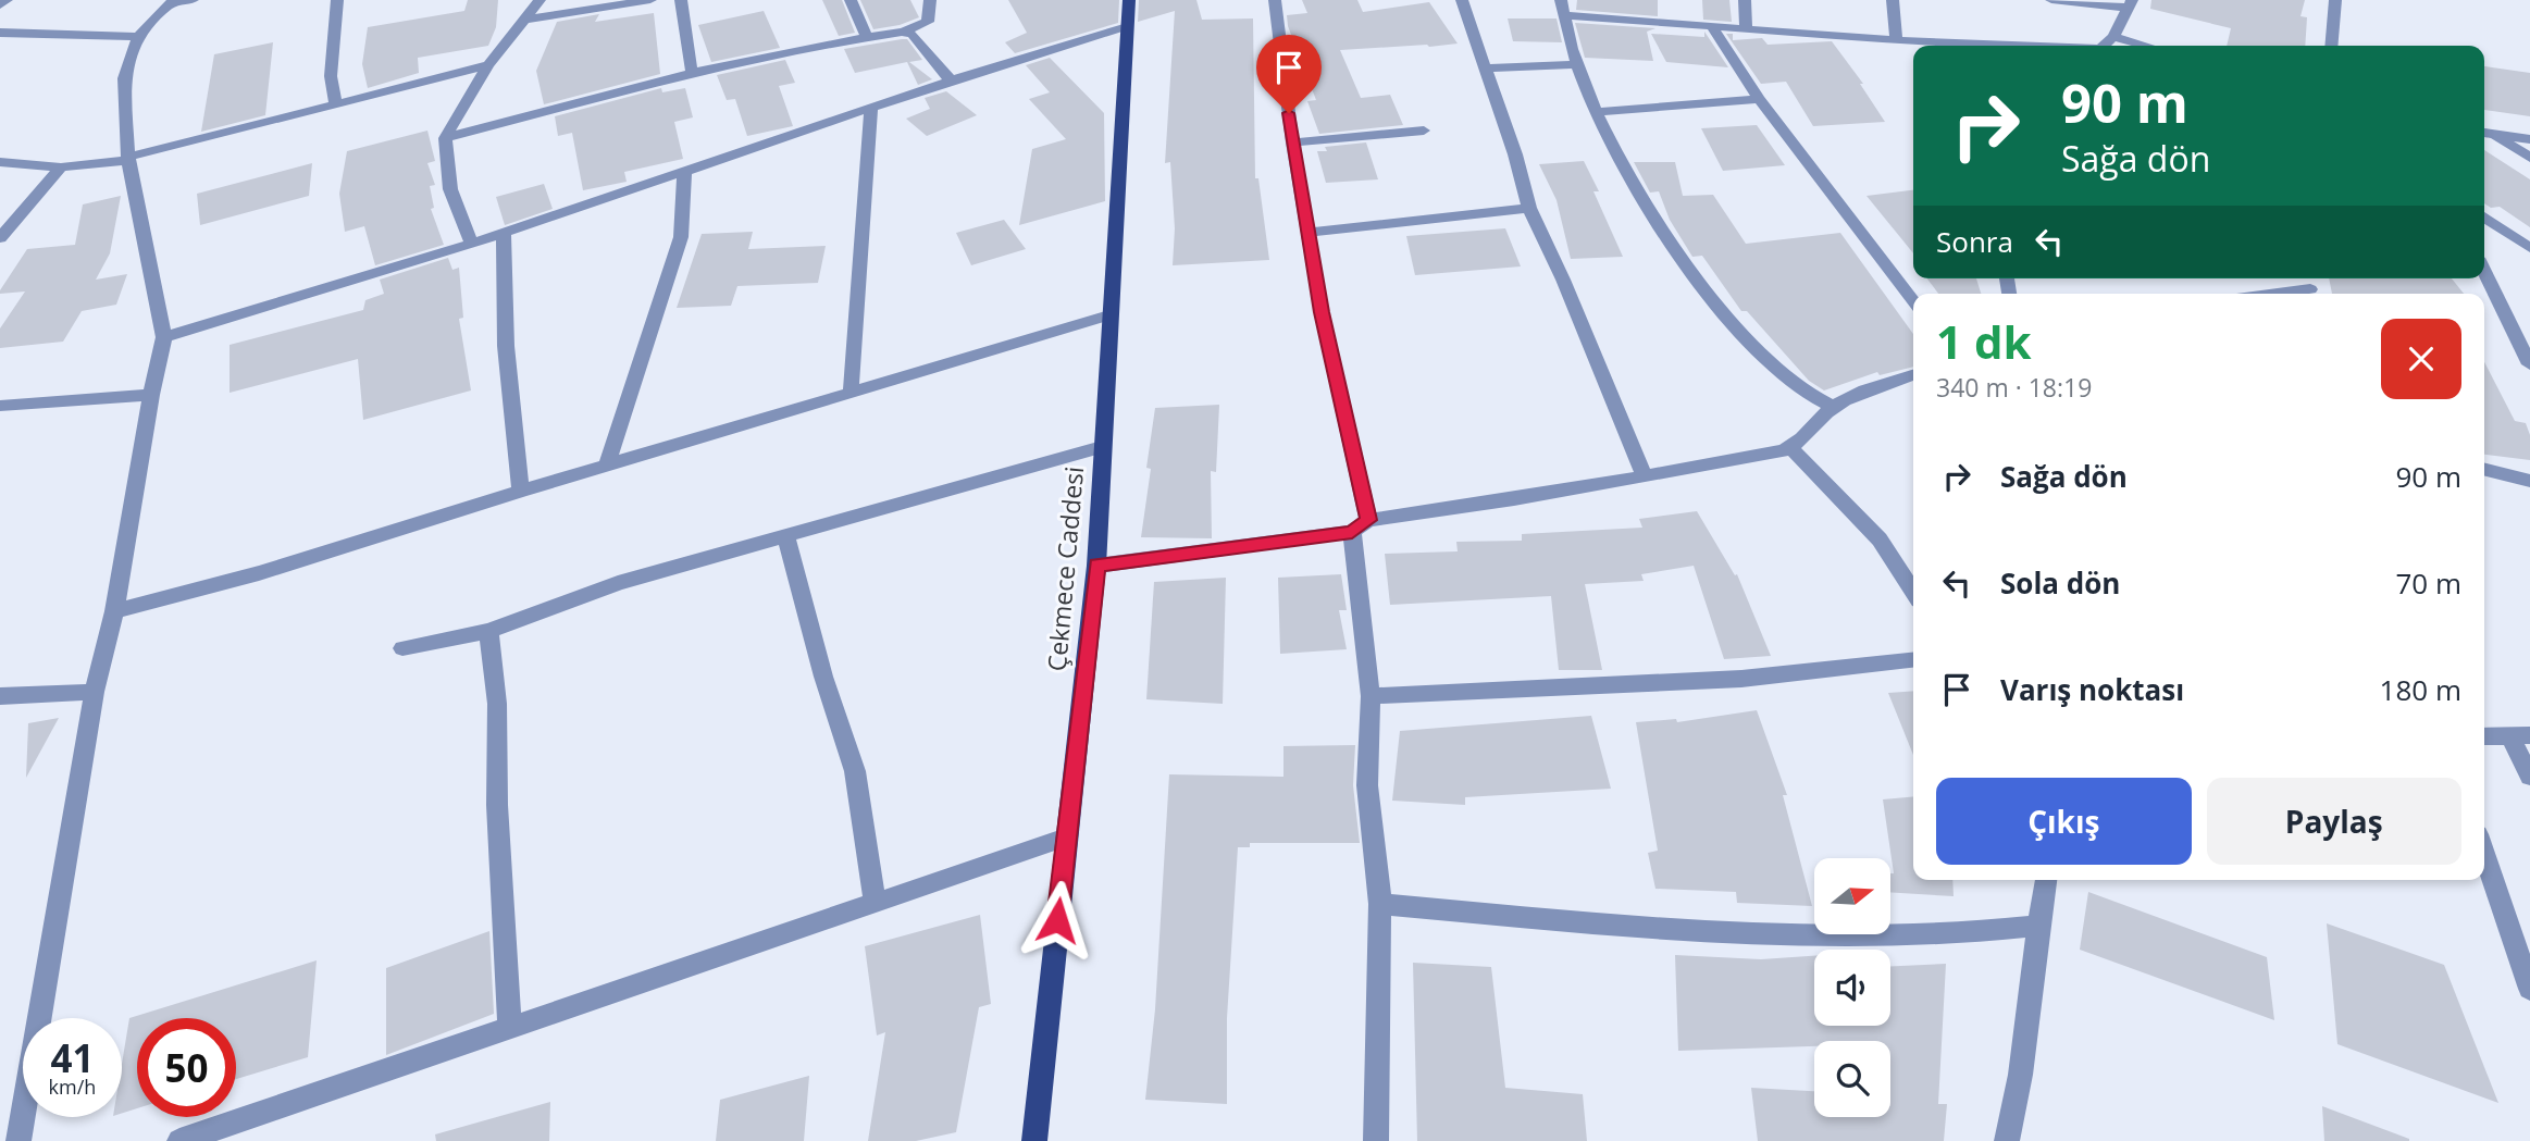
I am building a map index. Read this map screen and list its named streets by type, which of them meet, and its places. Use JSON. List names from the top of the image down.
{
  "streets": {
    "main road": ["Çekmece Caddesi"]
  },
  "north": "right",
  "page": {
    "turn": ["90 m", "Sağa dön"],
    "then": "Sonra",
    "heading": ["1 dk", "340 m · 18:19"],
    "list": [
      {
        "name": "Sağa dön",
        "value": "90 m"
      },
      {
        "name": "Sola dön",
        "value": "70 m"
      },
      {
        "name": "Varış noktası",
        "value": "180 m"
      }
    ],
    "buttons": ["Çıkış", "Paylaş"],
    "speed": "41 km/h",
    "limit": "50"
  }
}
